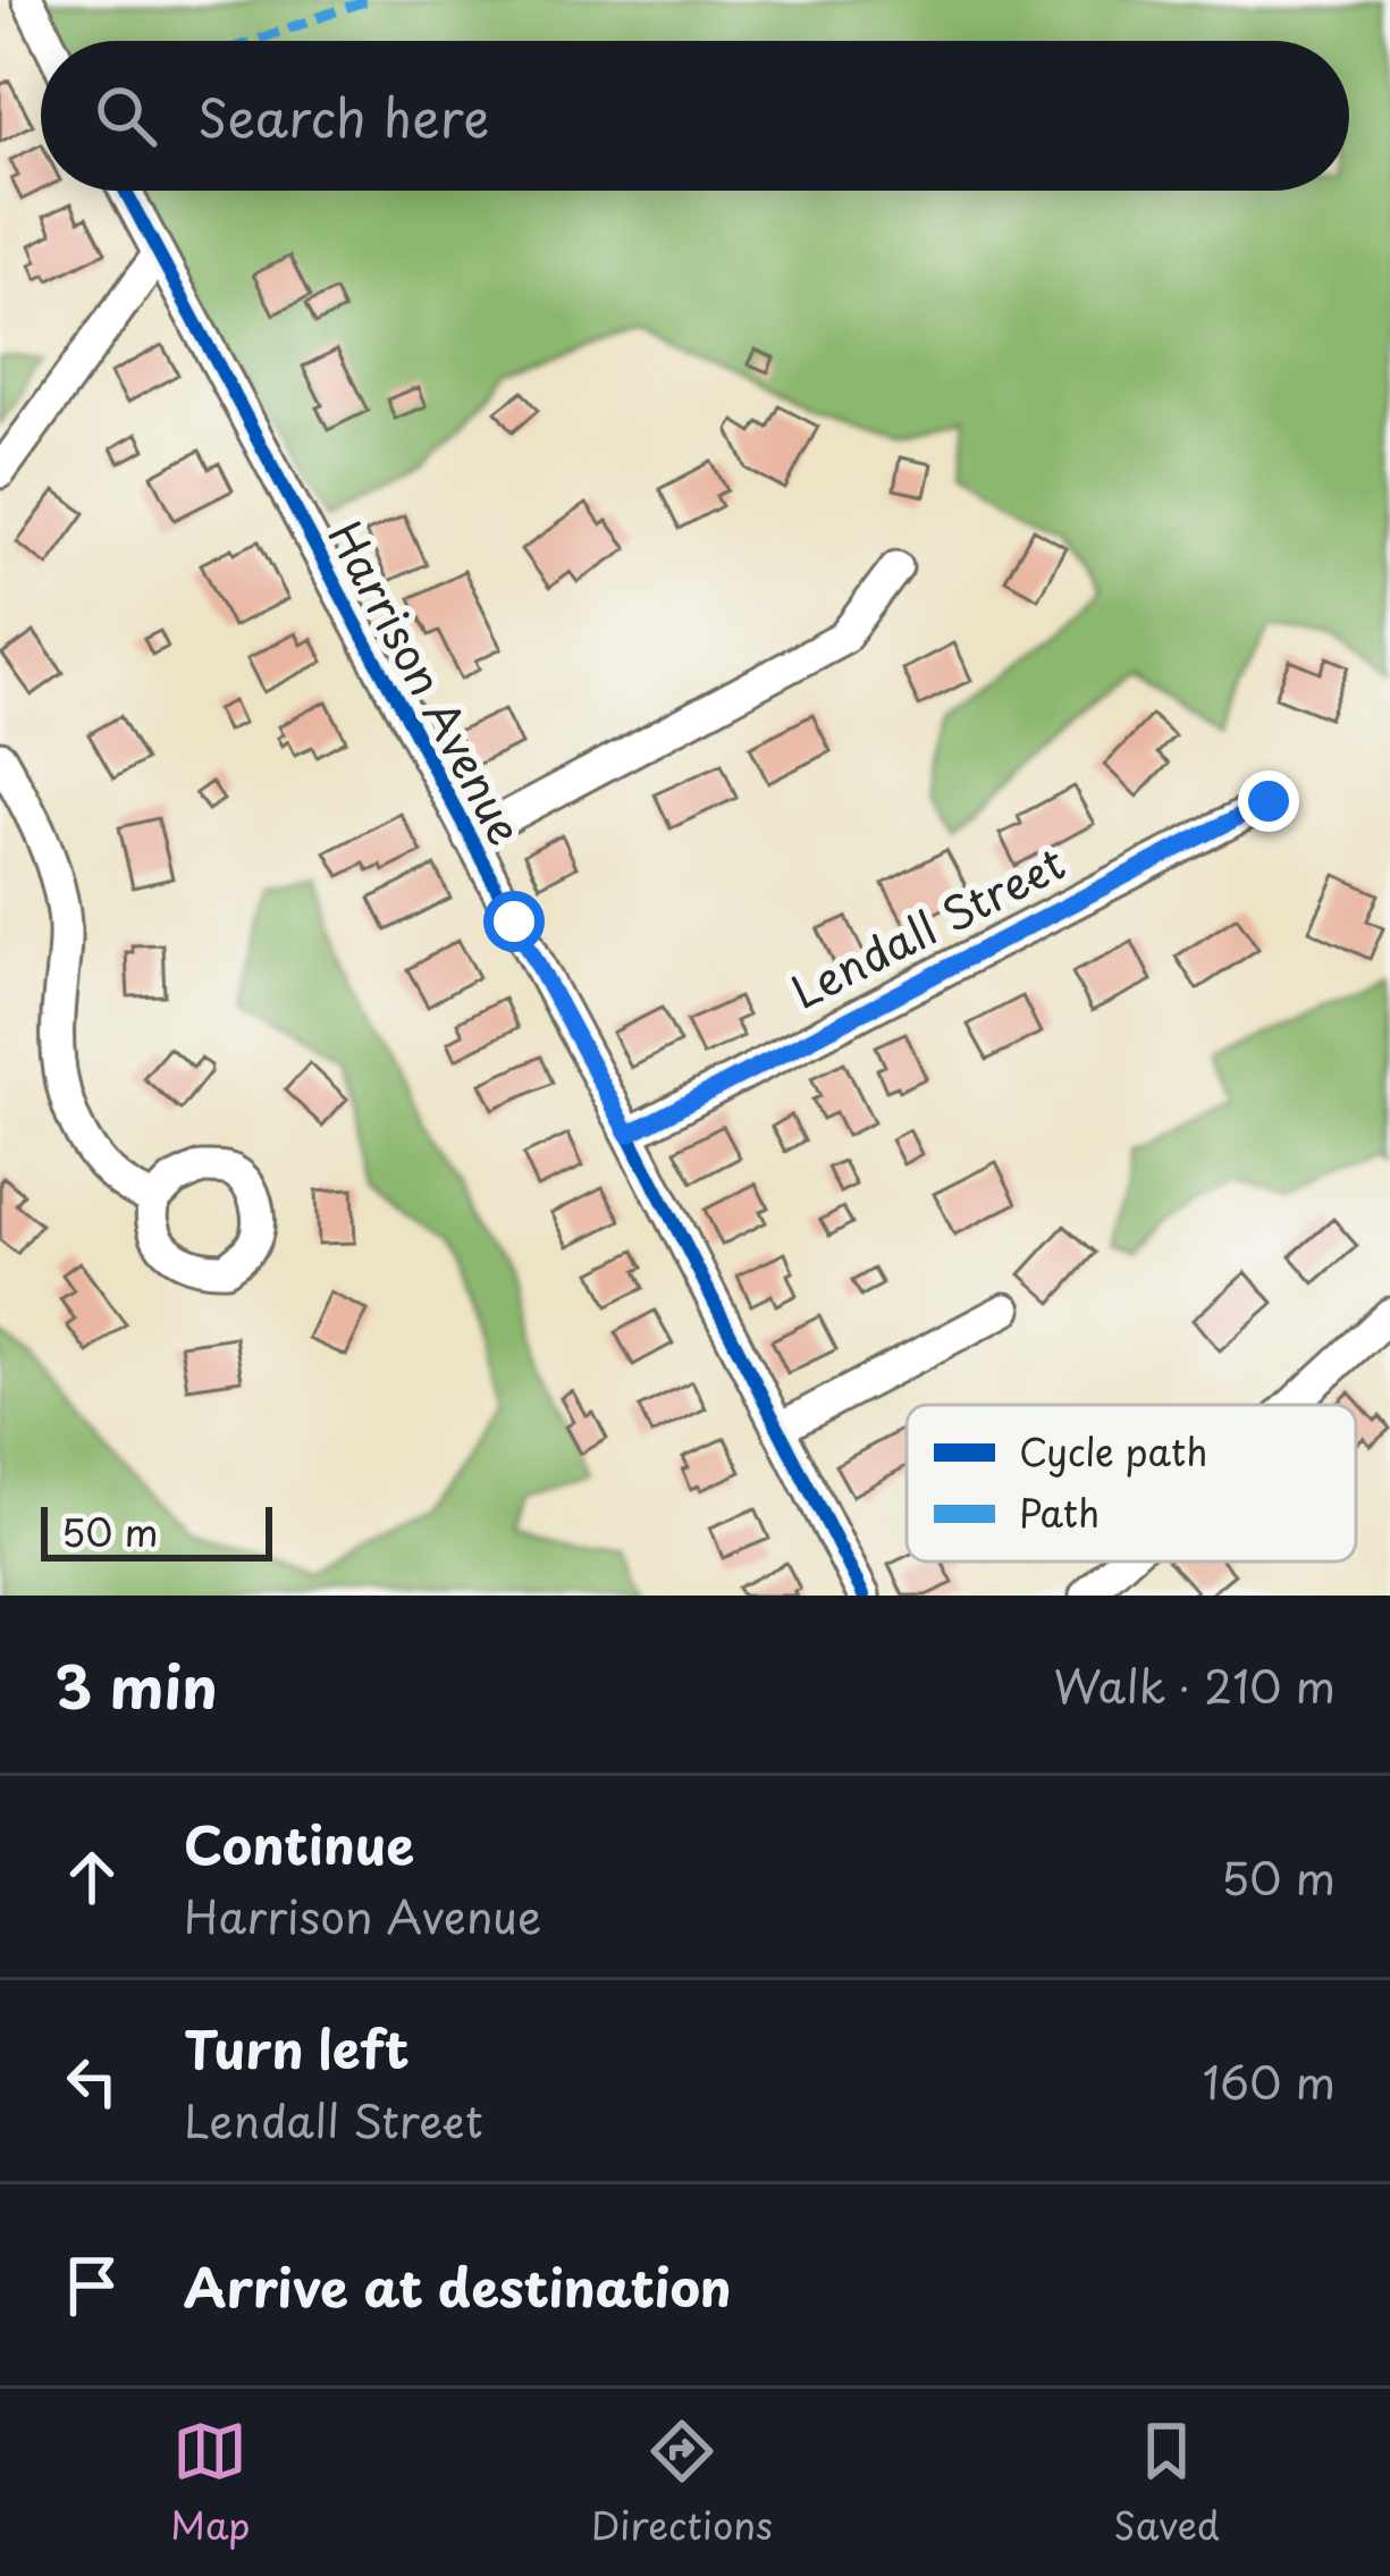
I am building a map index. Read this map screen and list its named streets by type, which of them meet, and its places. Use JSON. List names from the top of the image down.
{
  "streets": {
    "street": ["Harrison Avenue", "Lendall Street"]
  },
  "crossings": [
    ["Harrison Avenue", "Lendall Street"]
  ],
  "legend": ["Cycle path", "Path"],
  "scale_bar": "50 m",
  "page": {
    "search": "Search here",
    "scale": "50 m",
    "heading": ["3 min", "Walk · 210 m"],
    "list": [
      ["Continue", "Harrison Avenue", "50 m"],
      ["Turn left", "Lendall Street", "160 m"],
      "Arrive at destination"
    ],
    "nav": ["Map", "Directions", "Saved"]
  }
}
